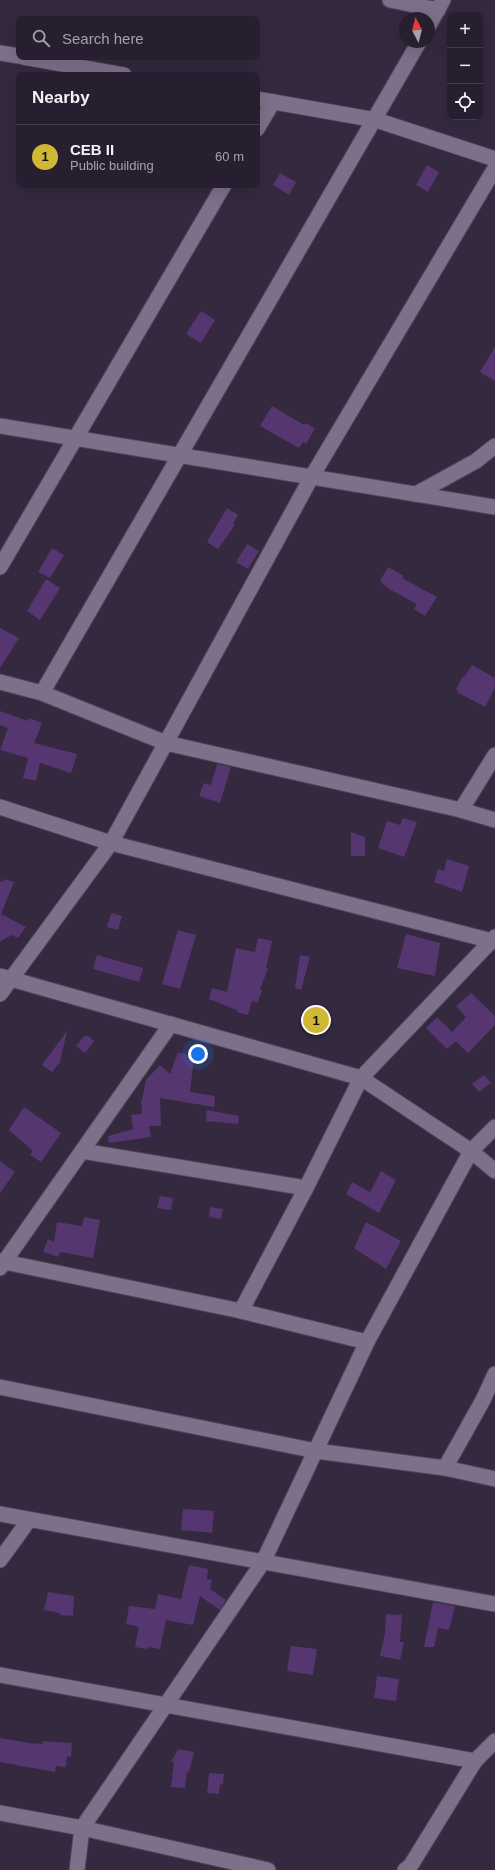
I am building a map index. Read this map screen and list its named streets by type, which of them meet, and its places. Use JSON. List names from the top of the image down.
{
  "north": "top",
  "page": {
    "map_buttons": ["+", "−"],
    "search": "Search here",
    "heading": "Nearby",
    "list": [
      {
        "mark": "1",
        "name": "CEB II",
        "note": "Public building",
        "value": "60 m"
      }
    ],
    "pins": "1"
  }
}
